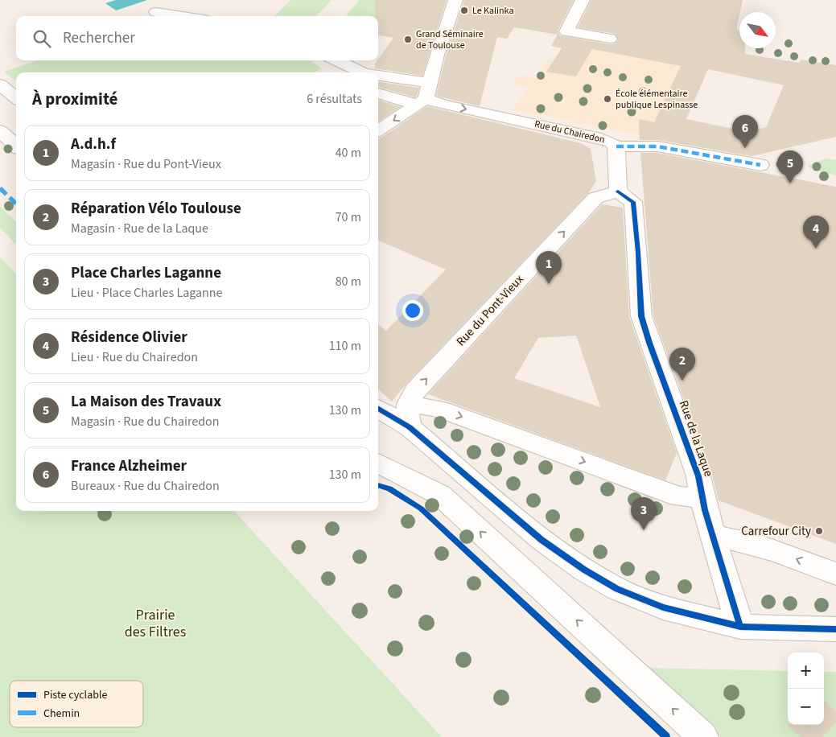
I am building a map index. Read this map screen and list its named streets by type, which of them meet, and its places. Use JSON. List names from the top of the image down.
{
  "streets": {
    "street": ["Rue du Chairedon", "Rue du Pont-Vieux", "Rue de la Laque"]
  },
  "crossings": [
    ["Rue du Pont-Vieux", "Rue de la Laque"]
  ],
  "one_way": ["Rue du Chairedon", "Rue du Pont-Vieux"],
  "parks": ["Prairie des Filtres"],
  "places": [
    "Le Kalinka",
    "Grand Séminaire de Toulouse",
    "École élémentaire publique Lespinasse",
    "Carrefour City"
  ],
  "legend": ["Piste cyclable", "Chemin"],
  "north": "bottom right",
  "page": {
    "search": "Rechercher",
    "heading": ["À proximité", "6 résultats"],
    "pins": [
      "6",
      "5",
      "4",
      "1",
      "2",
      "3"
    ],
    "list": [
      {
        "mark": "1",
        "name": "A.d.h.f",
        "note": "Magasin · Rue du Pont-Vieux",
        "value": "40 m"
      },
      {
        "mark": "2",
        "name": "Réparation Vélo Toulouse",
        "note": "Magasin · Rue de la Laque",
        "value": "70 m"
      },
      {
        "mark": "3",
        "name": "Place Charles Laganne",
        "note": "Lieu · Place Charles Laganne",
        "value": "80 m"
      },
      {
        "mark": "4",
        "name": "Résidence Olivier",
        "note": "Lieu · Rue du Chairedon",
        "value": "110 m"
      },
      {
        "mark": "5",
        "name": "La Maison des Travaux",
        "note": "Magasin · Rue du Chairedon",
        "value": "130 m"
      },
      {
        "mark": "6",
        "name": "France Alzheimer",
        "note": "Bureaux · Rue du Chairedon",
        "value": "130 m"
      }
    ],
    "map_buttons": ["+", "−"]
  }
}
